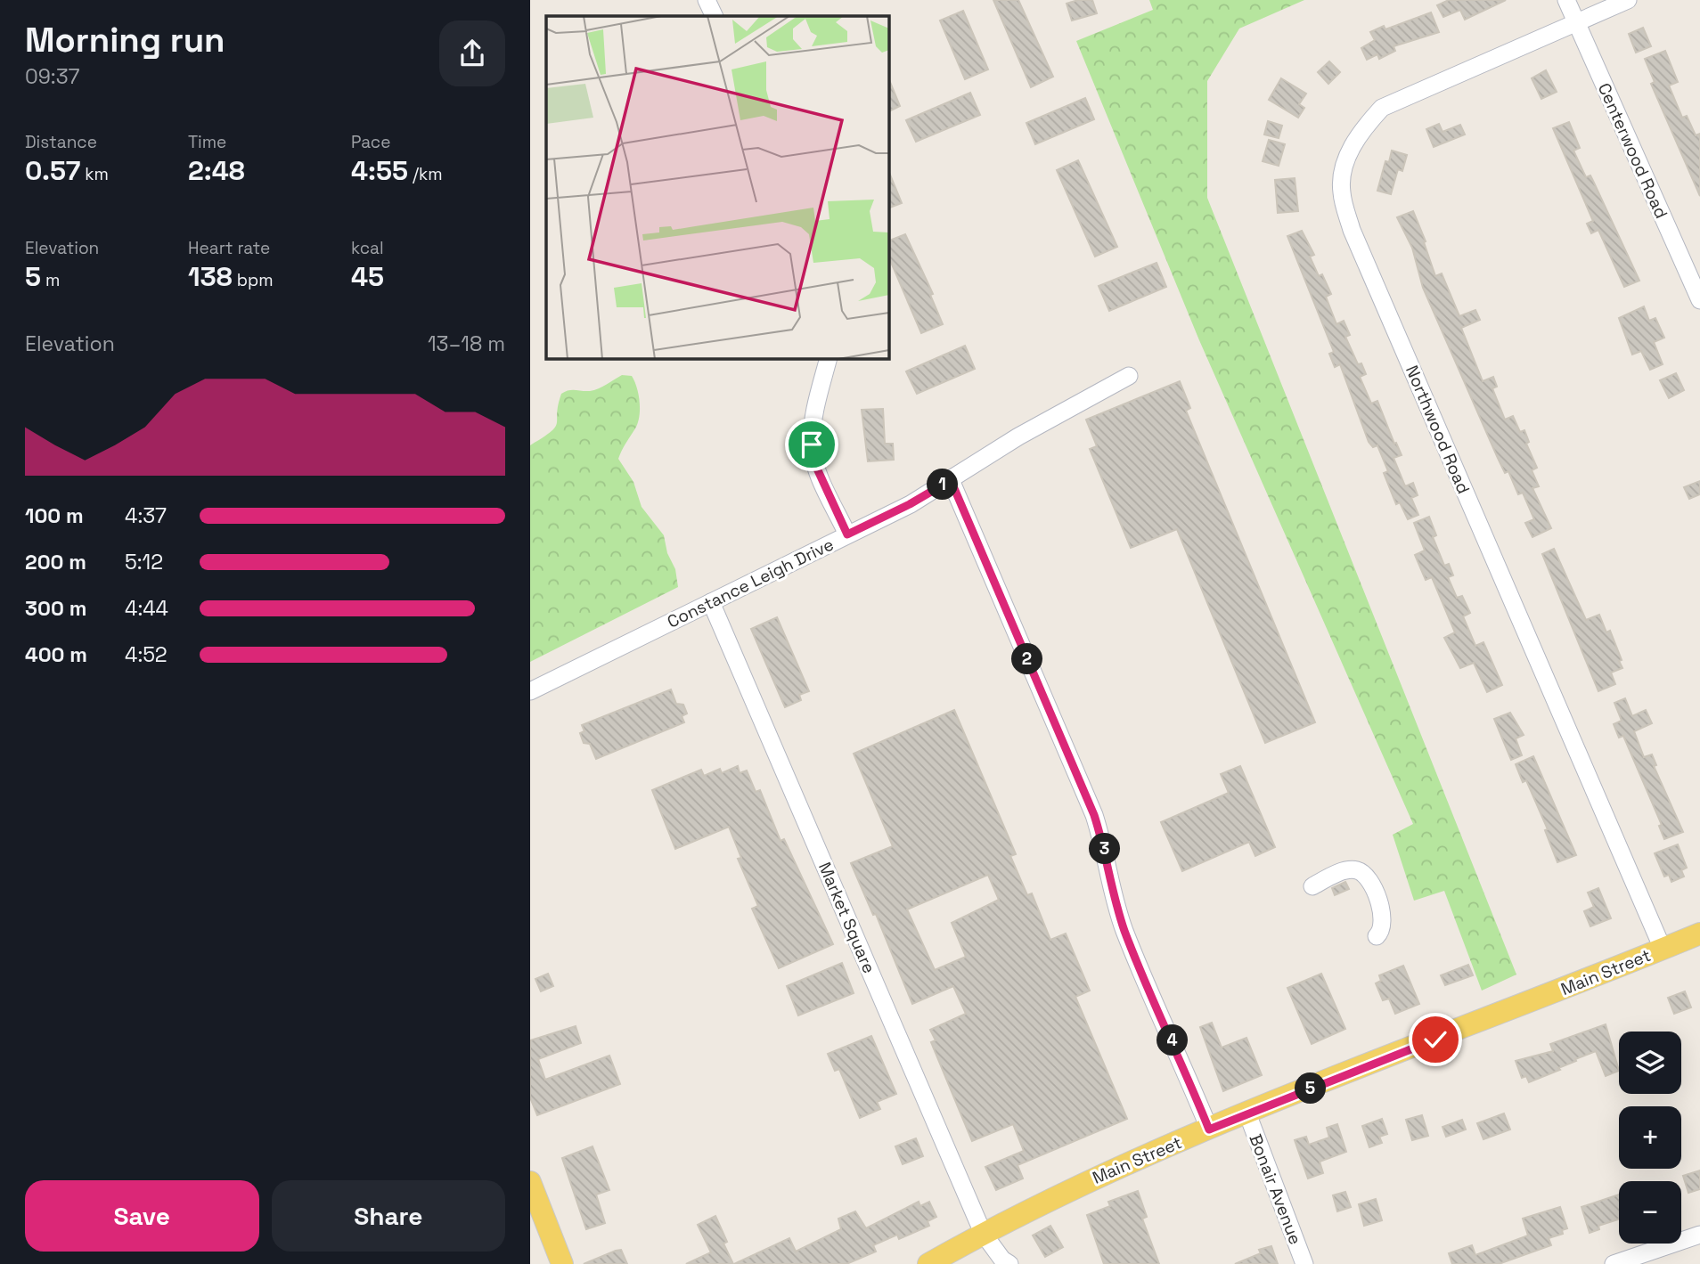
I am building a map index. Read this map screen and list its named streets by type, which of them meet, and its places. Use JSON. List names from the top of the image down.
{
  "streets": {
    "main road": ["Main Street"],
    "street": [
      "Centerwood Road",
      "Northwood Road",
      "Constance Leigh Drive",
      "Market Square",
      "Bonair Avenue"
    ]
  },
  "crossings": [
    ["Centerwood Road", "Northwood Road"],
    ["Northwood Road", "Main Street"],
    ["Constance Leigh Drive", "Market Square"],
    ["Market Square", "Main Street"],
    ["Main Street", "Bonair Avenue"]
  ],
  "page": {
    "heading": ["Morning run", "09:37"],
    "stats": [
      ["Distance", "0.57 km"],
      ["Time", "2:48"],
      ["Pace", "4:55 /km"],
      ["Elevation", "5 m"],
      ["Heart rate", "138 bpm"],
      ["kcal", "45"]
    ],
    "chart": ["Elevation", "13–18 m"],
    "pins": [
      "1",
      "2",
      "3",
      "4",
      "5"
    ],
    "list": [
      {
        "name": "100 m",
        "note": "4:37"
      },
      {
        "name": "200 m",
        "note": "5:12"
      },
      {
        "name": "300 m",
        "note": "4:44"
      },
      {
        "name": "400 m",
        "note": "4:52"
      }
    ],
    "map_buttons": ["+", "−"],
    "buttons": ["Save", "Share"]
  }
}
